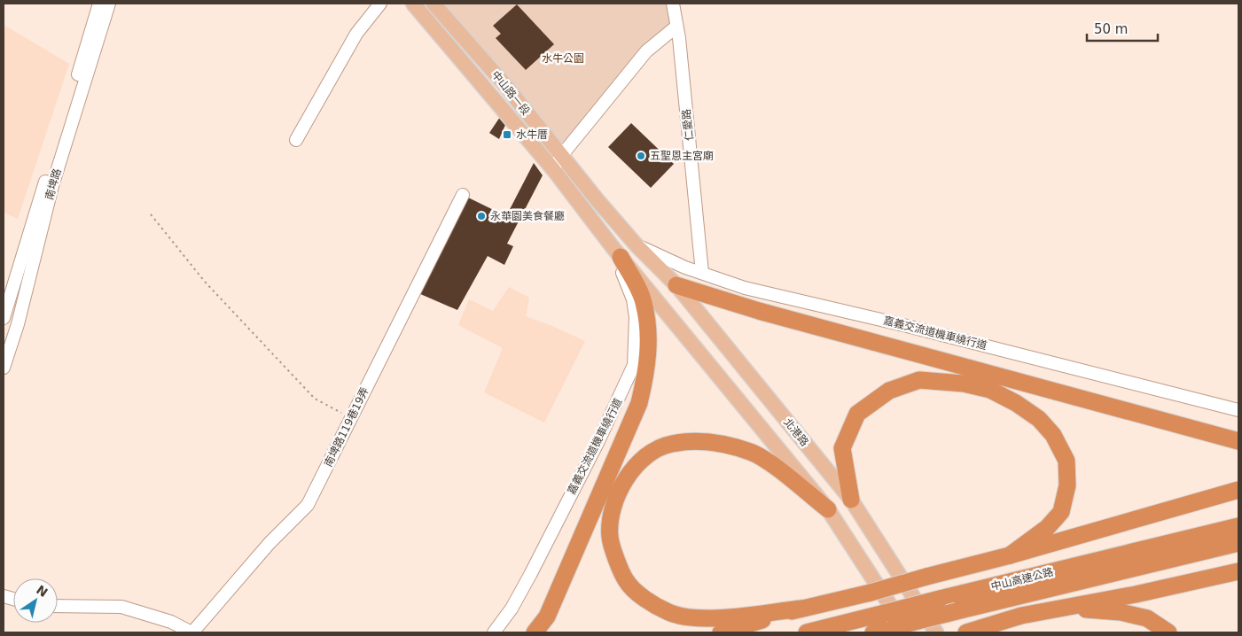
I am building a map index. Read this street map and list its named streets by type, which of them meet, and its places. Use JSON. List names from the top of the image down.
{
  "streets": {
    "highway": ["中山高速公路"],
    "main road": ["中山路一段", "北港路"],
    "street": [
      "仁愛路",
      "南埤路",
      "嘉義交流道機車繞行道",
      "南埤路119巷19弄"
    ]
  },
  "crossings": [
    ["中山路一段", "嘉義交流道機車繞行道"],
    ["中山路一段", "北港路"],
    ["仁愛路", "嘉義交流道機車繞行道"],
    ["嘉義交流道機車繞行道", "北港路"]
  ],
  "parks": ["水牛公園"],
  "places": {
    "transit": ["水牛厝"],
    "other": ["五聖恩主宮廟", "永華園美食餐廳"]
  },
  "scale_bar": "50 m",
  "north": "top right"
}
